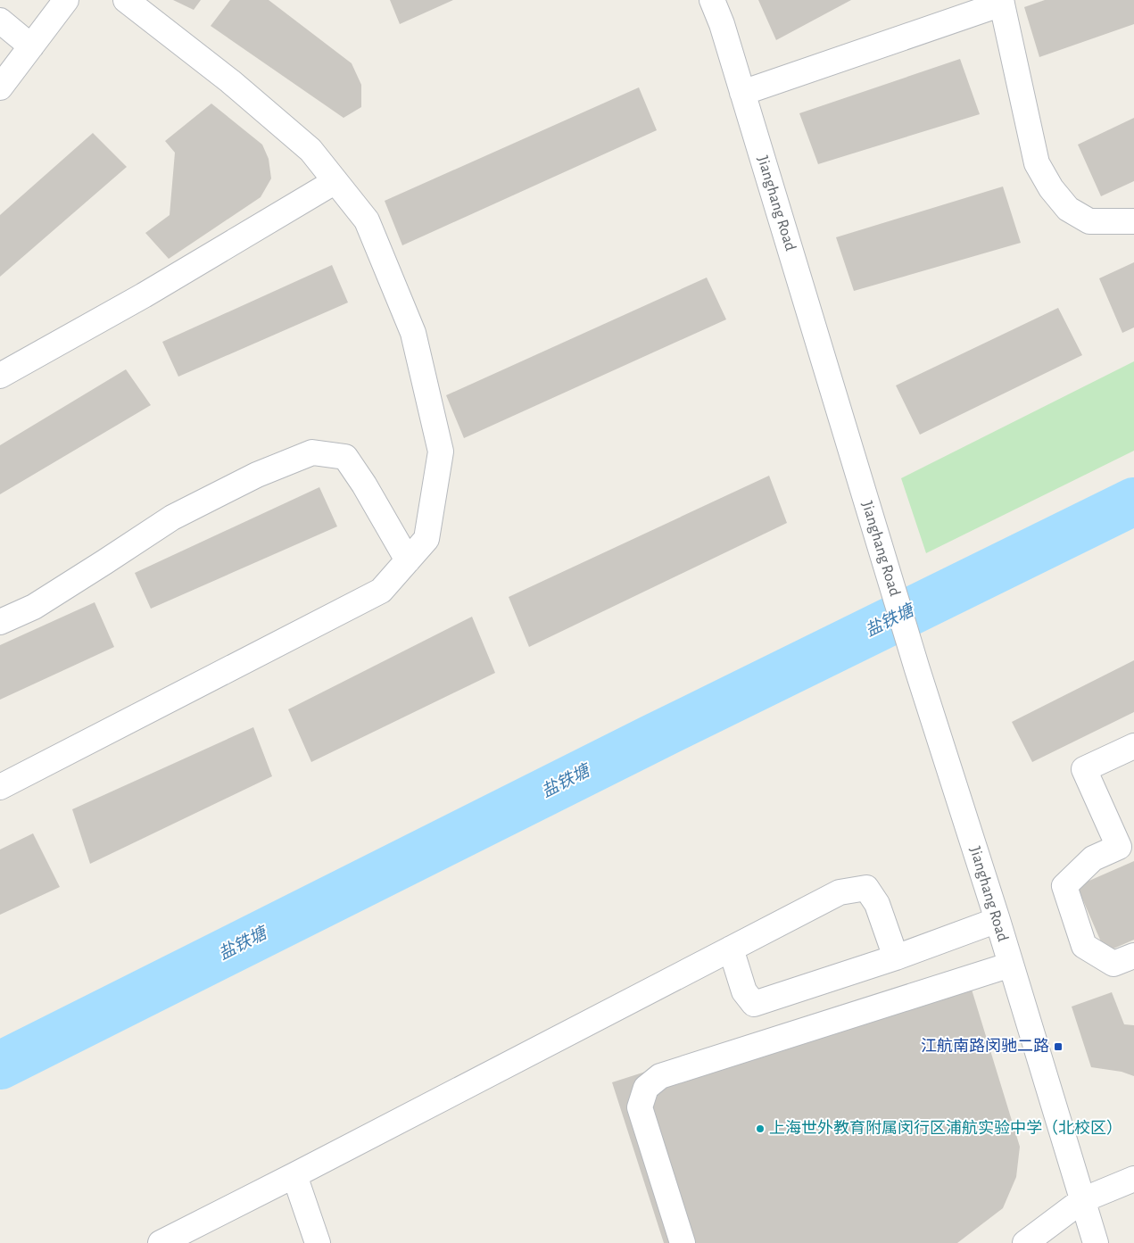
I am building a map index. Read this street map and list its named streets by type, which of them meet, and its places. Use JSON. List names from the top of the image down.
{
  "streets": {
    "street": ["Jianghang Road"]
  },
  "water": ["盐铁塘"],
  "places": {
    "transit": ["江航南路闵驰二路"],
    "other": ["上海世外教育附属闵行区浦航实验中学（北校区）"]
  }
}
